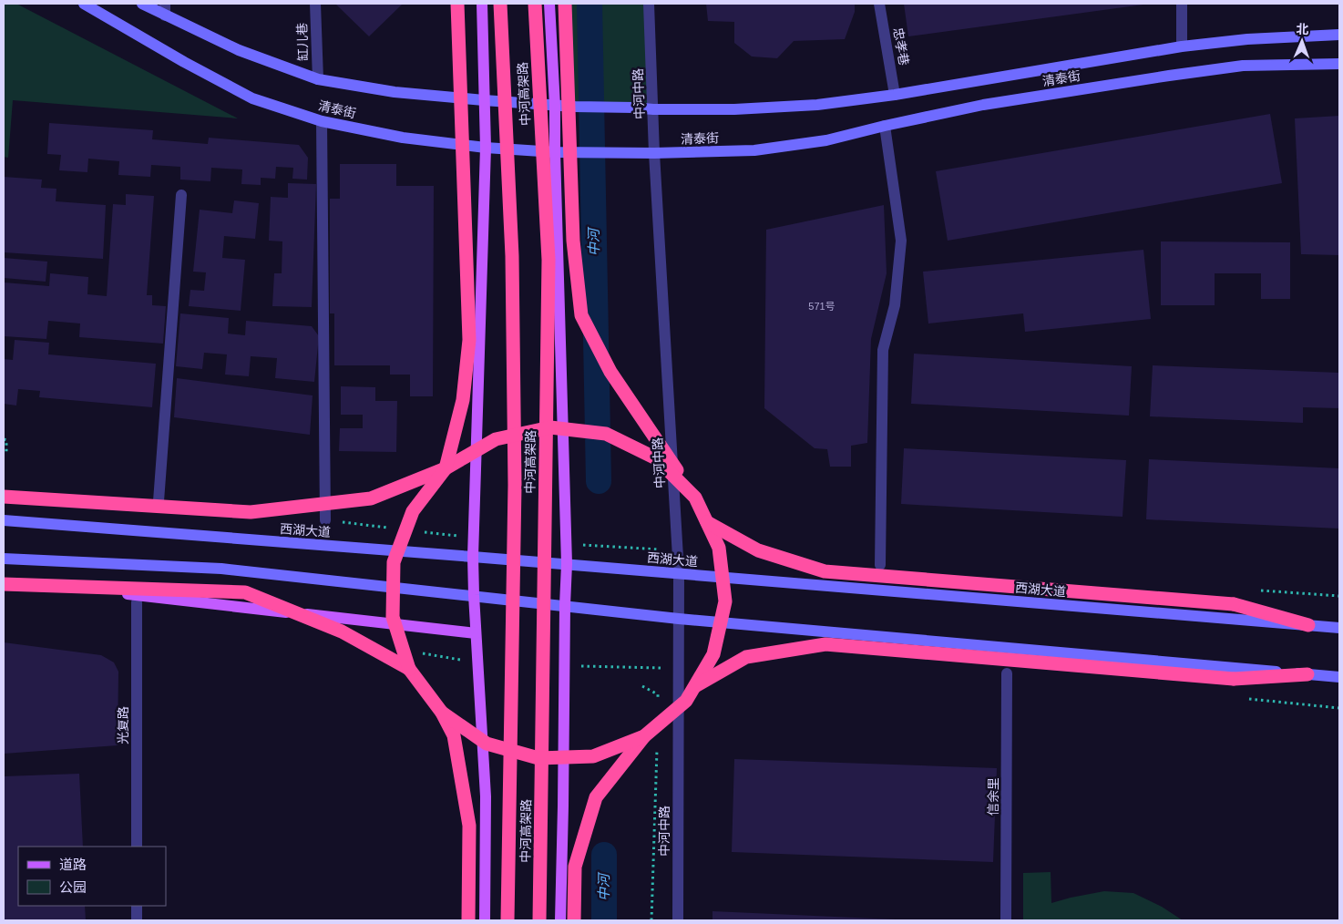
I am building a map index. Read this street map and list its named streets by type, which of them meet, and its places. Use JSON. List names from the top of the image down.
{
  "streets": {
    "highway": ["中河高架路"],
    "main road": ["清泰街", "西湖大道"],
    "street": [
      "缸儿巷",
      "忠孝巷",
      "中河中路",
      "光复路",
      "信余里"
    ]
  },
  "crossings": [
    ["缸儿巷", "清泰街"],
    ["忠孝巷", "清泰街"],
    ["清泰街", "中河中路"],
    ["中河中路", "西湖大道"]
  ],
  "water": ["中河"],
  "house_numbers": ["571号"],
  "legend": ["道路", "公园"],
  "north": "top"
}
